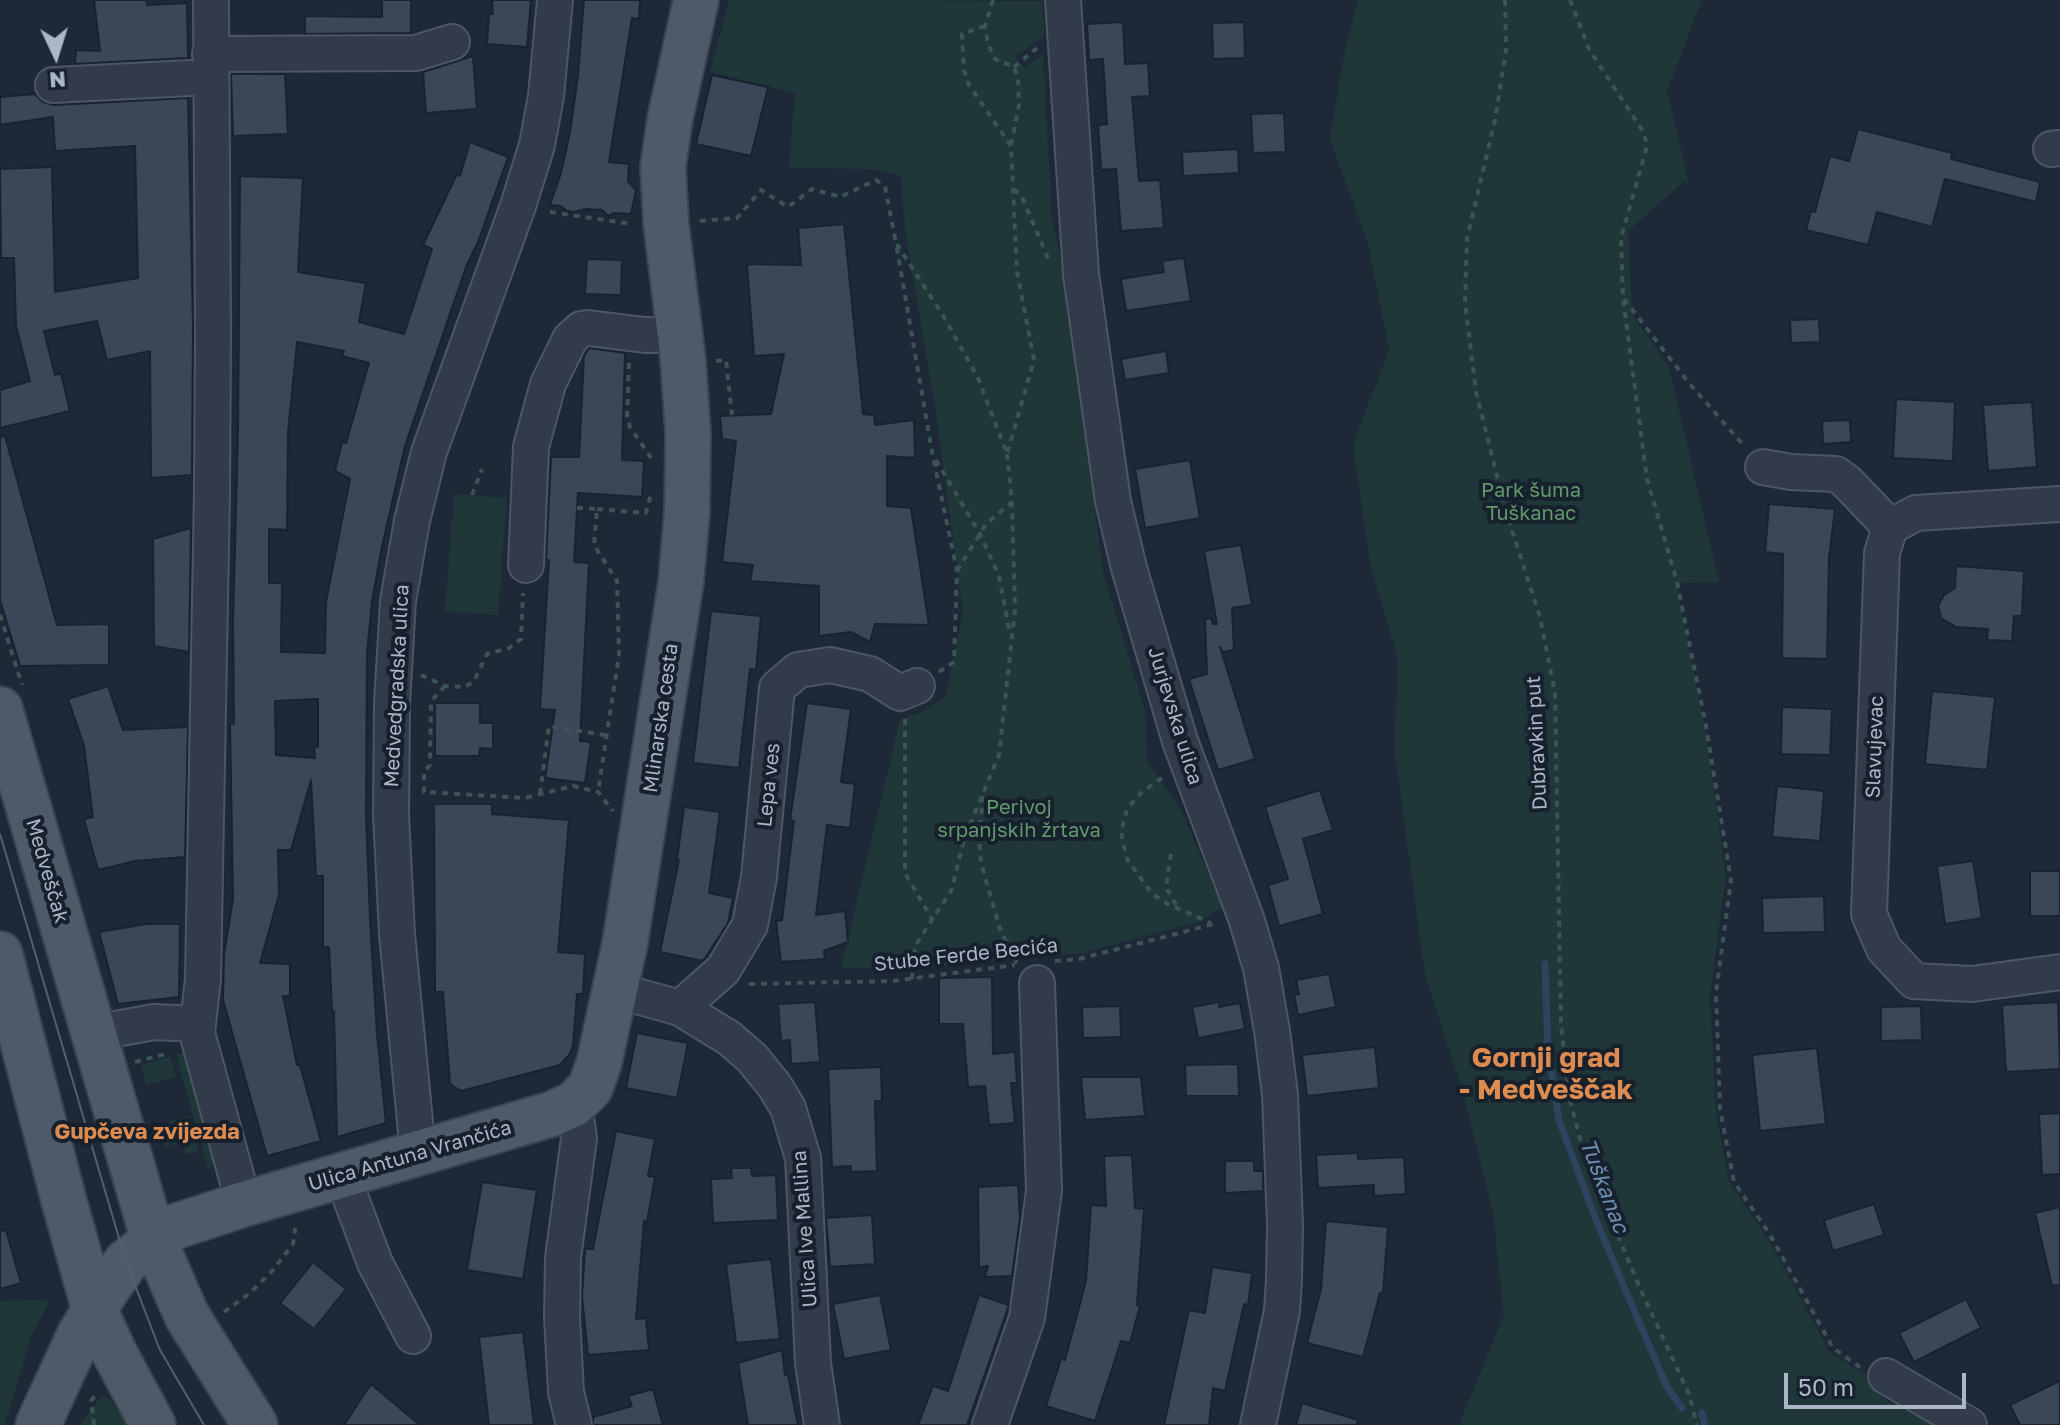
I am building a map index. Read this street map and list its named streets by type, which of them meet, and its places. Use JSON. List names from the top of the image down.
{
  "streets": {
    "main road": ["Mlinarska cesta", "Medveščak", "Ulica Antuna Vrančića"],
    "street": [
      "Medvedgradska ulica",
      "Jurjevska ulica",
      "Slavujevac",
      "Lepa ves",
      "Ulica Ive Mallina"
    ],
    "path": ["Dubravkin put", "Stube Ferde Becića"]
  },
  "crossings": [
    ["Medvedgradska ulica", "Ulica Antuna Vrančića"],
    ["Mlinarska cesta", "Ulica Antuna Vrančića"],
    ["Mlinarska cesta", "Ulica Ive Mallina"],
    ["Lepa ves", "Stube Ferde Becića"],
    ["Lepa ves", "Ulica Ive Mallina"]
  ],
  "districts": ["Gornji grad - Medveščak", "Gupčeva zvijezda"],
  "water": ["Tuškanac"],
  "parks": ["Park šuma Tuškanac", "Perivoj srpanjskih žrtava"],
  "scale_bar": "50 m",
  "north": "bottom"
}
